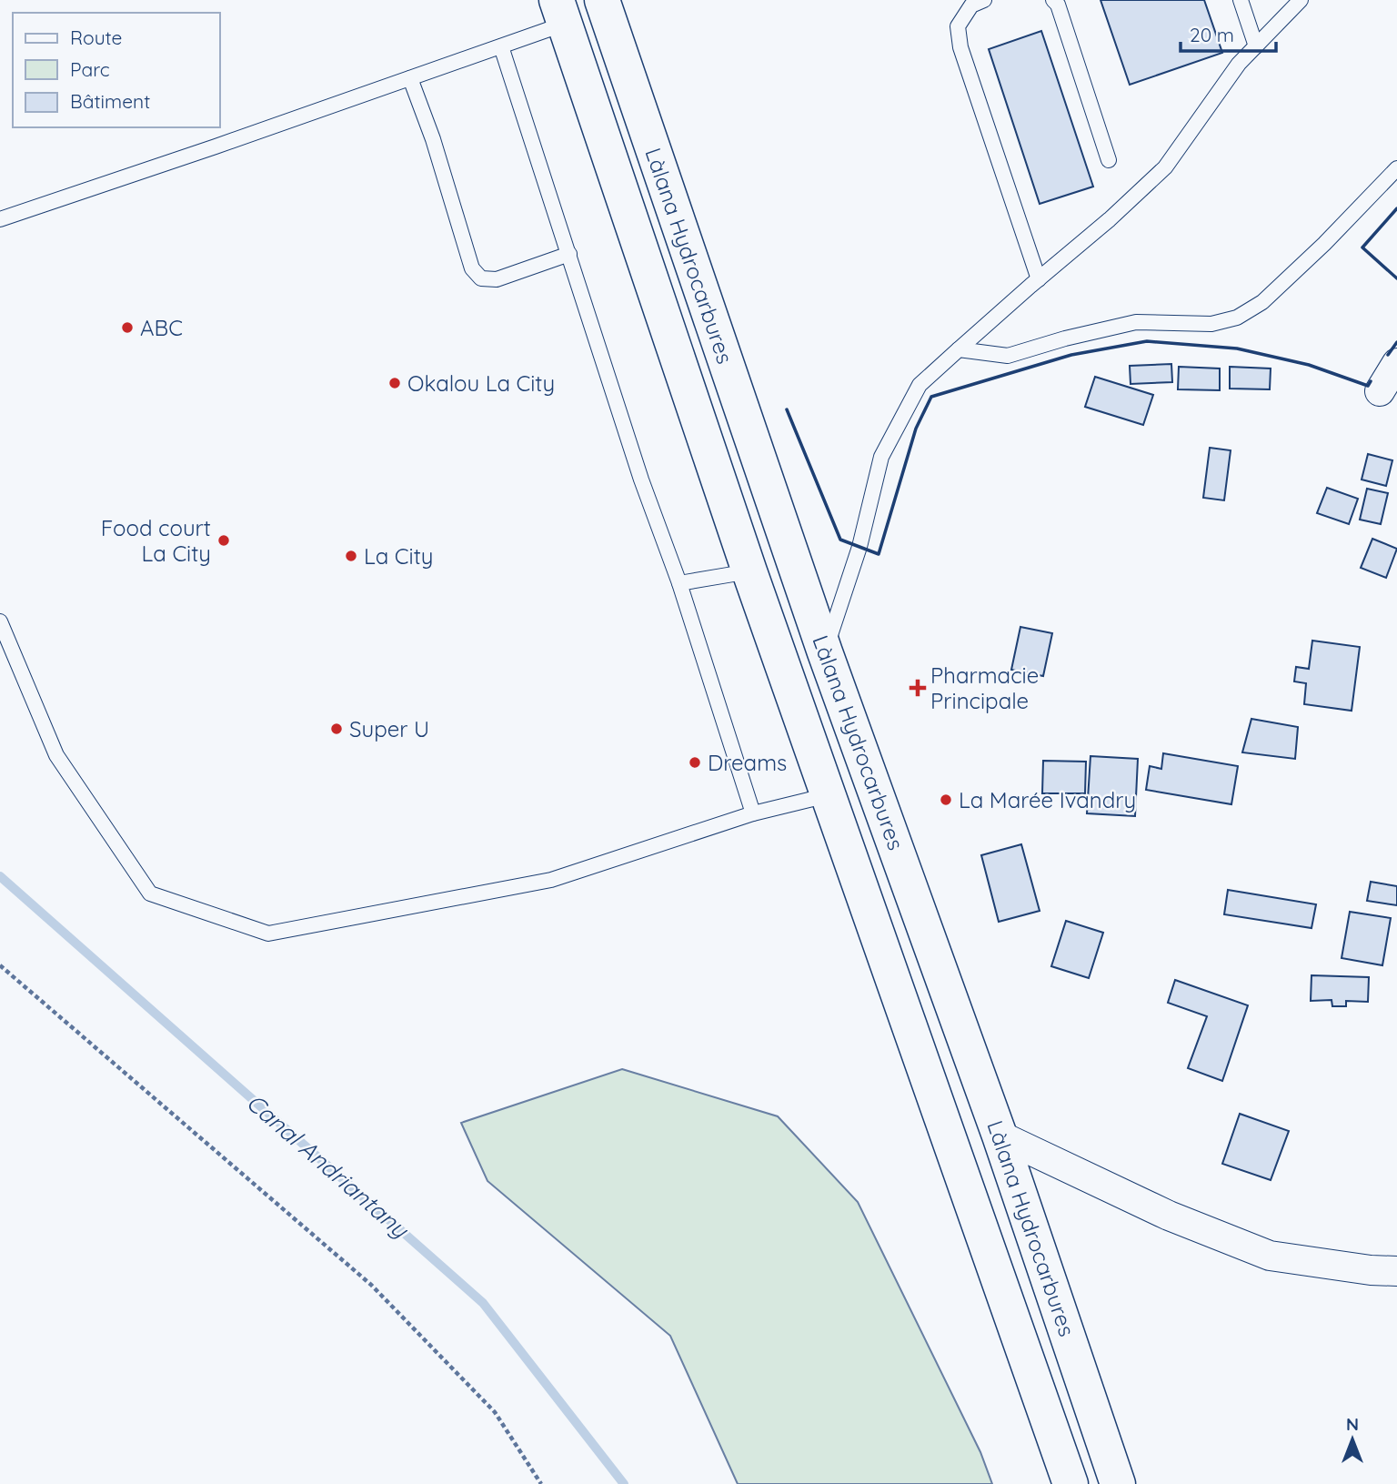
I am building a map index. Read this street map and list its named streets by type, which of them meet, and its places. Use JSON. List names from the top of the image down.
{
  "streets": {
    "main road": ["Làlana Hydrocarbures"]
  },
  "water": ["Canal Andriantany"],
  "places": {
    "other": [
      "ABC",
      "Okalou La City",
      "Food court La City",
      "La City",
      "Super U",
      "Dreams",
      "La Marée Ivandry"
    ],
    "health": ["Pharmacie Principale"]
  },
  "legend": ["Route", "Parc", "Bâtiment"],
  "scale_bar": "20 m",
  "north": "top"
}
